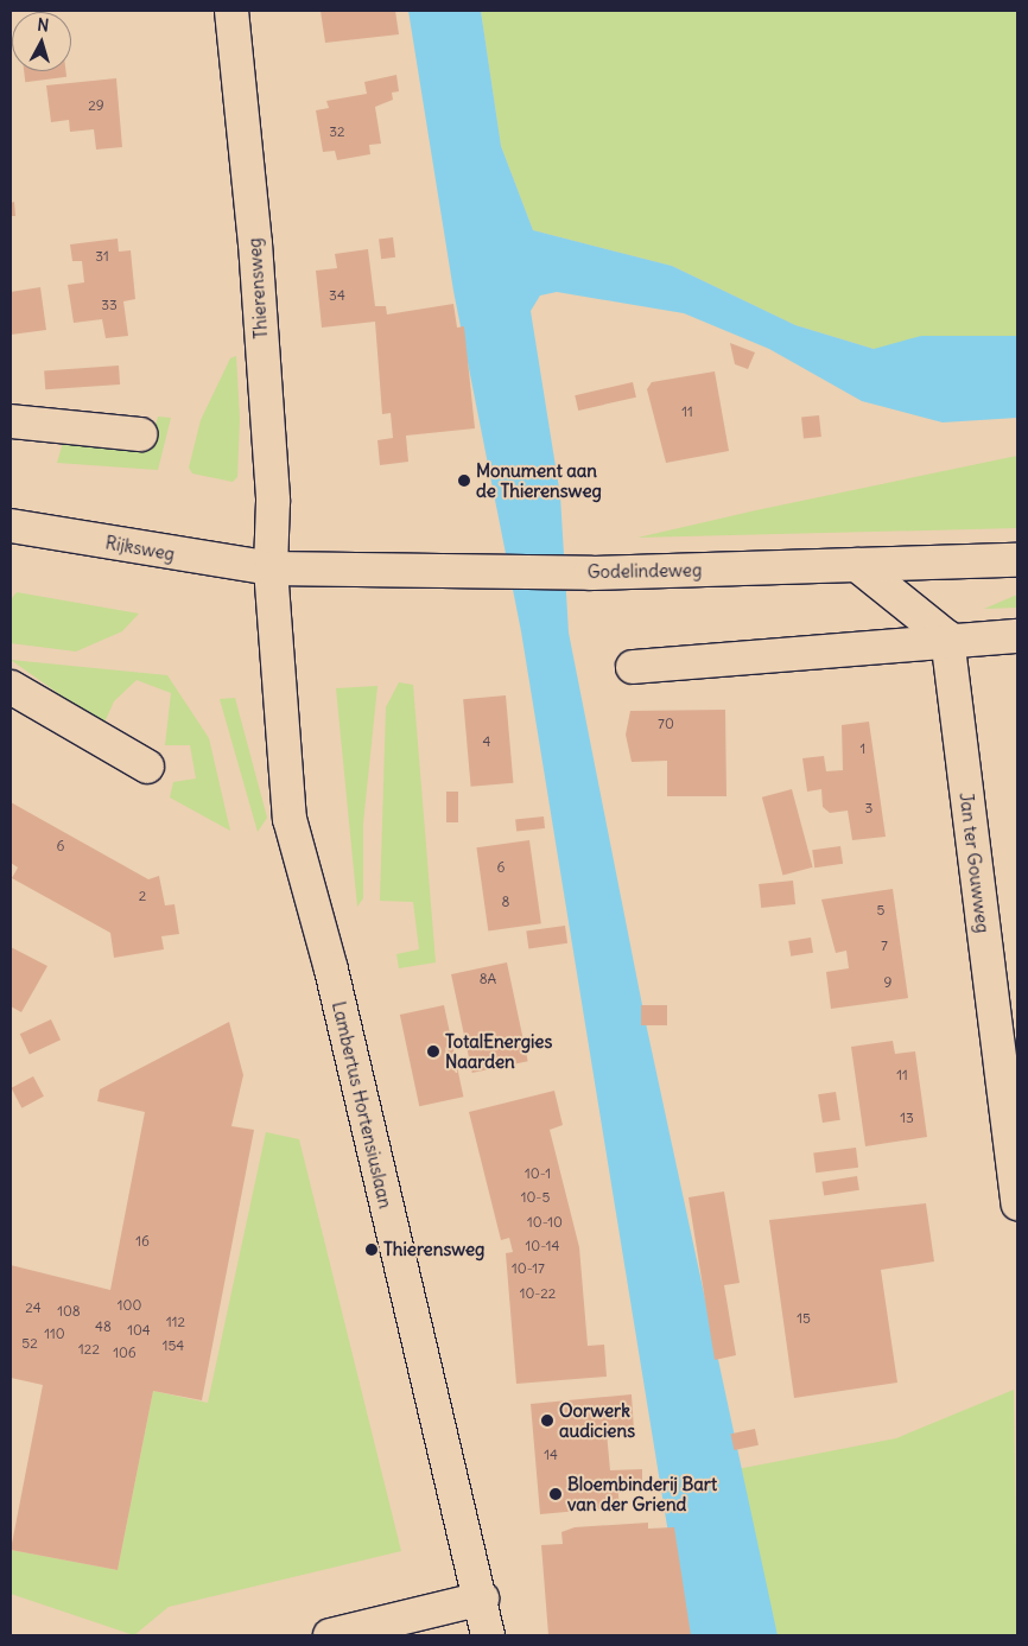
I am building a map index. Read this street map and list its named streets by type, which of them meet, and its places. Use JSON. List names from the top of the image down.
{
  "streets": {
    "street": [
      "Thierensweg",
      "Rijksweg",
      "Godelindeweg",
      "Jan ter Gouwweg",
      "Lambertus Hortensiuslaan"
    ]
  },
  "crossings": [
    ["Thierensweg", "Rijksweg"],
    ["Thierensweg", "Godelindeweg"],
    ["Thierensweg", "Lambertus Hortensiuslaan"],
    ["Rijksweg", "Godelindeweg"],
    ["Rijksweg", "Lambertus Hortensiuslaan"],
    ["Godelindeweg", "Lambertus Hortensiuslaan"]
  ],
  "places": [
    "Monument aan de Thierensweg",
    "TotalEnergies Naarden",
    "Thierensweg",
    "Oorwerk audiciens",
    "Bloembinderij Bart van der Griend"
  ],
  "house_numbers": [
    "29",
    "32",
    "31",
    "34",
    "33",
    "11",
    "70",
    "4",
    "1",
    "3",
    "6",
    "6",
    "2",
    "8",
    "5",
    "7",
    "8A",
    "9",
    "11",
    "13",
    "10-1",
    "10-5",
    "10-10",
    "16",
    "10-14",
    "10-17",
    "10-22",
    "100",
    "24",
    "108",
    "15",
    "112",
    "48",
    "104",
    "110",
    "52",
    "154",
    "122",
    "106",
    "14"
  ],
  "north": "top"
}
